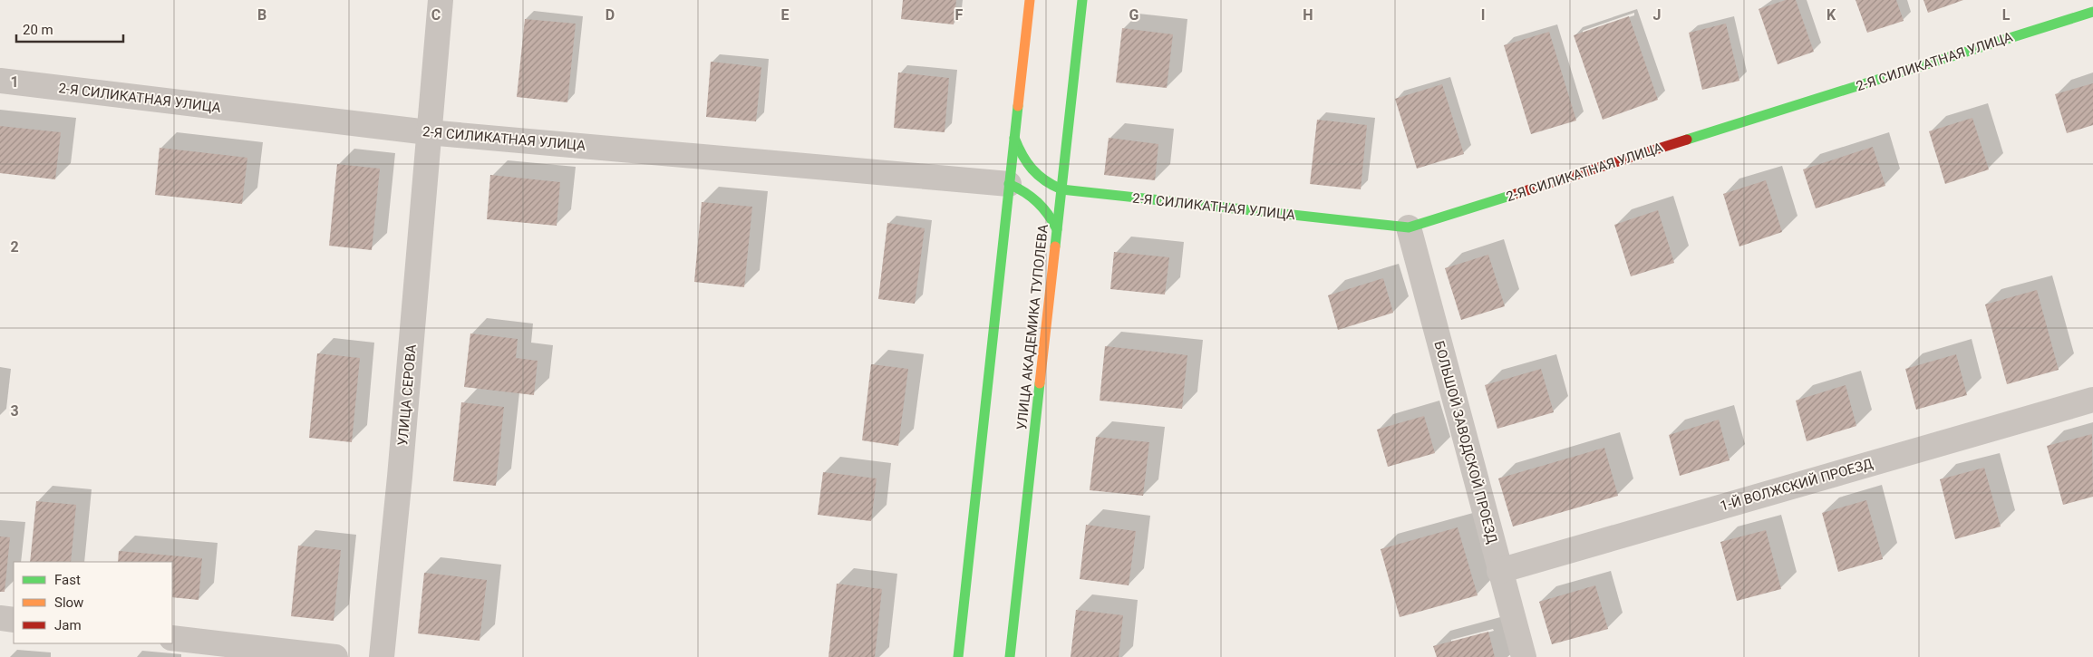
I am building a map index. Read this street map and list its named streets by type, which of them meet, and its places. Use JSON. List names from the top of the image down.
{
  "streets": {
    "main road": ["2-Я СИЛИКАТНАЯ УЛИЦА", "УЛИЦА АКАДЕМИКА ТУПОЛЕВА"],
    "street": ["УЛИЦА СЕРОВА", "БОЛЬШОЙ ЗАВОДСКОЙ ПРОЕЗД", "1-Й ВОЛЖСКИЙ ПРОЕЗД"]
  },
  "crossings": [
    ["2-Я СИЛИКАТНАЯ УЛИЦА", "УЛИЦА АКАДЕМИКА ТУПОЛЕВА"],
    ["2-Я СИЛИКАТНАЯ УЛИЦА", "УЛИЦА СЕРОВА"],
    ["2-Я СИЛИКАТНАЯ УЛИЦА", "БОЛЬШОЙ ЗАВОДСКОЙ ПРОЕЗД"],
    ["БОЛЬШОЙ ЗАВОДСКОЙ ПРОЕЗД", "1-Й ВОЛЖСКИЙ ПРОЕЗД"]
  ],
  "legend": ["Fast", "Slow", "Jam"],
  "scale_bar": "20 m",
  "grid": {
    "columns": [
      "B",
      "C",
      "D",
      "E",
      "F",
      "G",
      "H",
      "I",
      "J",
      "K",
      "L"
    ],
    "rows": ["1", "2", "3"]
  }
}
